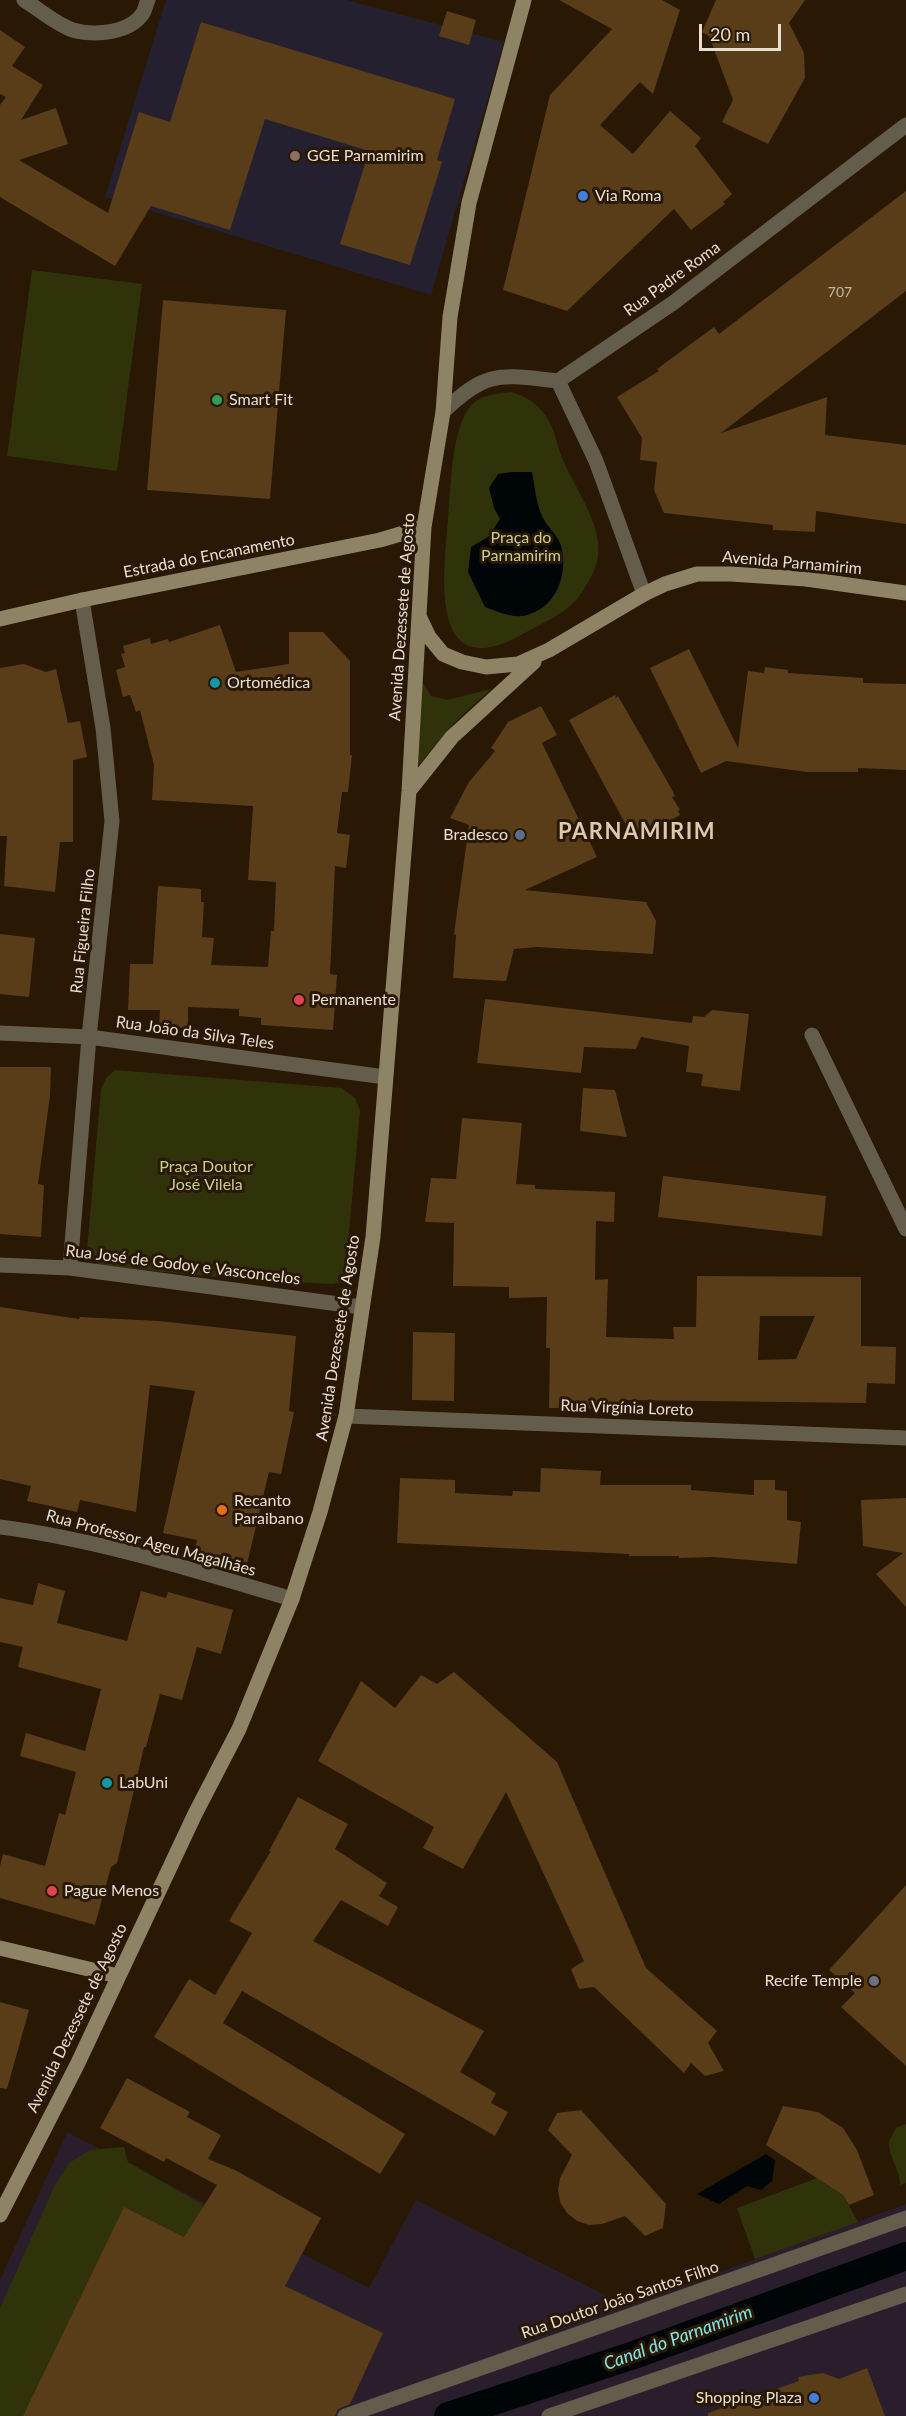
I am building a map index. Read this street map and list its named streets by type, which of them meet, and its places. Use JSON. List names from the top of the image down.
{
  "streets": {
    "main road": ["Estrada do Encanamento", "Avenida Parnamirim", "Avenida Dezessete de Agosto"],
    "street": [
      "Rua Padre Roma",
      "Rua Figueira Filho",
      "Rua João da Silva Teles",
      "Rua José de Godoy e Vasconcelos",
      "Rua Virgínia Loreto",
      "Rua Professor Ageu Magalhães",
      "Rua Doutor João Santos Filho"
    ]
  },
  "crossings": [
    ["Estrada do Encanamento", "Avenida Dezessete de Agosto"],
    ["Estrada do Encanamento", "Rua Figueira Filho"],
    ["Avenida Dezessete de Agosto", "Rua João da Silva Teles"],
    ["Avenida Dezessete de Agosto", "Rua José de Godoy e Vasconcelos"],
    ["Avenida Dezessete de Agosto", "Rua Virgínia Loreto"],
    ["Avenida Dezessete de Agosto", "Rua Professor Ageu Magalhães"],
    ["Rua Figueira Filho", "Rua João da Silva Teles"],
    ["Rua Figueira Filho", "Rua José de Godoy e Vasconcelos"]
  ],
  "districts": ["PARNAMIRIM"],
  "water": ["Canal do Parnamirim"],
  "parks": ["Praça do Parnamirim", "Praça Doutor José Vilela"],
  "places": [
    "GGE Parnamirim",
    "Via Roma",
    "Smart Fit",
    "Ortomédica",
    "Bradesco",
    "Permanente",
    "Recanto Paraibano",
    "LabUni",
    "Pague Menos",
    "Recife Temple",
    "Shopping Plaza"
  ],
  "house_numbers": ["707"],
  "scale_bar": "20 m"
}
